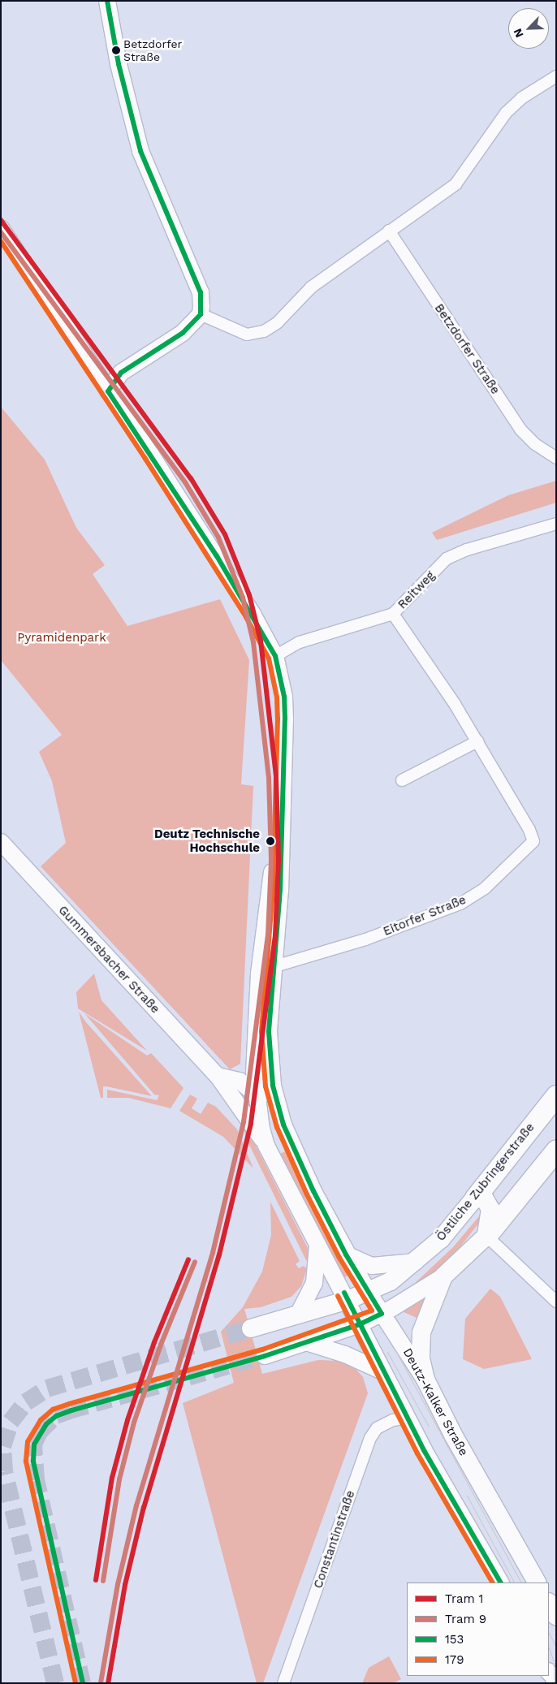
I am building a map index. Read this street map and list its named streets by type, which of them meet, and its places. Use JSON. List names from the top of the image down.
{
  "streets": {
    "highway": ["Östliche Zubringerstraße"],
    "main road": ["Gummersbacher Straße", "Deutz-Kalker Straße"],
    "street": [
      "Betzdorfer Straße",
      "Reitweg",
      "Eitorfer Straße",
      "Constantinstraße"
    ]
  },
  "crossings": [
    ["Reitweg", "Eitorfer Straße"],
    ["Reitweg", "Deutz-Kalker Straße"],
    ["Eitorfer Straße", "Deutz-Kalker Straße"],
    ["Gummersbacher Straße", "Deutz-Kalker Straße"],
    ["Östliche Zubringerstraße", "Deutz-Kalker Straße"],
    ["Deutz-Kalker Straße", "Constantinstraße"]
  ],
  "parks": ["Pyramidenpark"],
  "places": ["Betzdorfer Straße", "Deutz Technische Hochschule"],
  "lines": [
    "transit line 153",
    "tram line 1",
    "tram line 9",
    "transit line 179"
  ],
  "legend": [
    "Tram 1",
    "Tram 9",
    "153",
    "179"
  ],
  "north": "bottom left"
}
